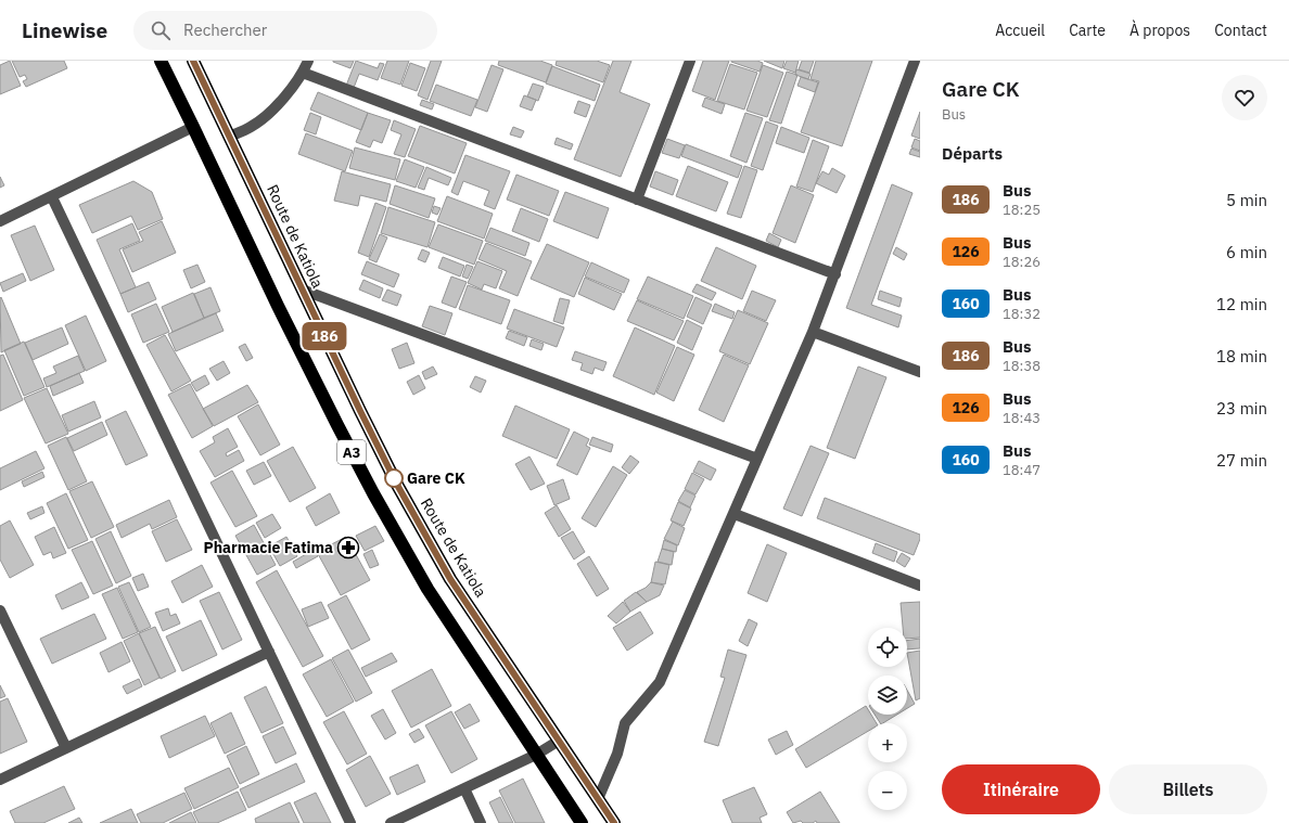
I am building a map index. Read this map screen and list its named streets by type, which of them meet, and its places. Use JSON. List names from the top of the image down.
{
  "streets": {
    "highway": ["Route de Katiola", "A3"]
  },
  "places": {
    "other": ["Gare CK"],
    "pharmacy": ["Pharmacie Fatima"]
  },
  "lines": ["bus line 186"],
  "page": {
    "header": "Linewise",
    "search": "Rechercher",
    "nav": [
      "Accueil",
      "Carte",
      "À propos",
      "Contact"
    ],
    "on_map": "186",
    "heading": [
      ["Gare CK", "Bus"],
      "Départs"
    ],
    "list": [
      {
        "mark": "186",
        "name": "Bus",
        "note": "18:25",
        "value": "5 min"
      },
      {
        "mark": "126",
        "name": "Bus",
        "note": "18:26",
        "value": "6 min"
      },
      {
        "mark": "160",
        "name": "Bus",
        "note": "18:32",
        "value": "12 min"
      },
      {
        "mark": "186",
        "name": "Bus",
        "note": "18:38",
        "value": "18 min"
      },
      {
        "mark": "126",
        "name": "Bus",
        "note": "18:43",
        "value": "23 min"
      },
      {
        "mark": "160",
        "name": "Bus",
        "note": "18:47",
        "value": "27 min"
      }
    ],
    "map_buttons": ["+", "−"],
    "buttons": ["Itinéraire", "Billets"]
  }
}
